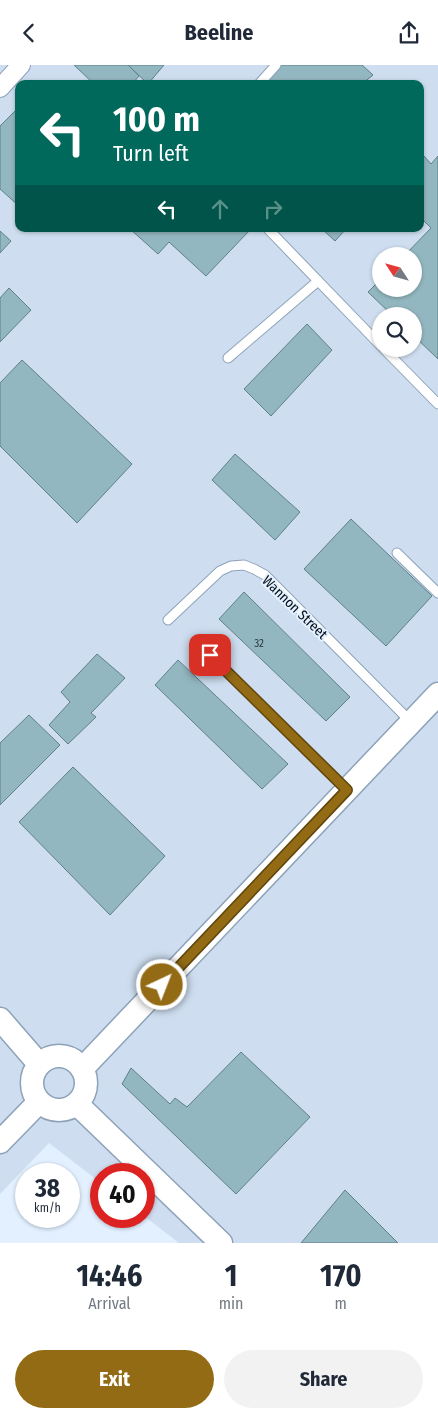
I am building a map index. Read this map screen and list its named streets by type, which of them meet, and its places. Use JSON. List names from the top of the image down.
{
  "streets": {
    "lane": ["Wannon Street"]
  },
  "house_numbers": ["32"],
  "north": "top left",
  "page": {
    "header": "Beeline",
    "turn": ["100 m", "Turn left"],
    "speed": "38 km/h",
    "limit": "40",
    "eta": [
      "14:46",
      "Arrival",
      "1",
      "min",
      "170",
      "m"
    ],
    "buttons": ["Exit", "Share"]
  }
}
